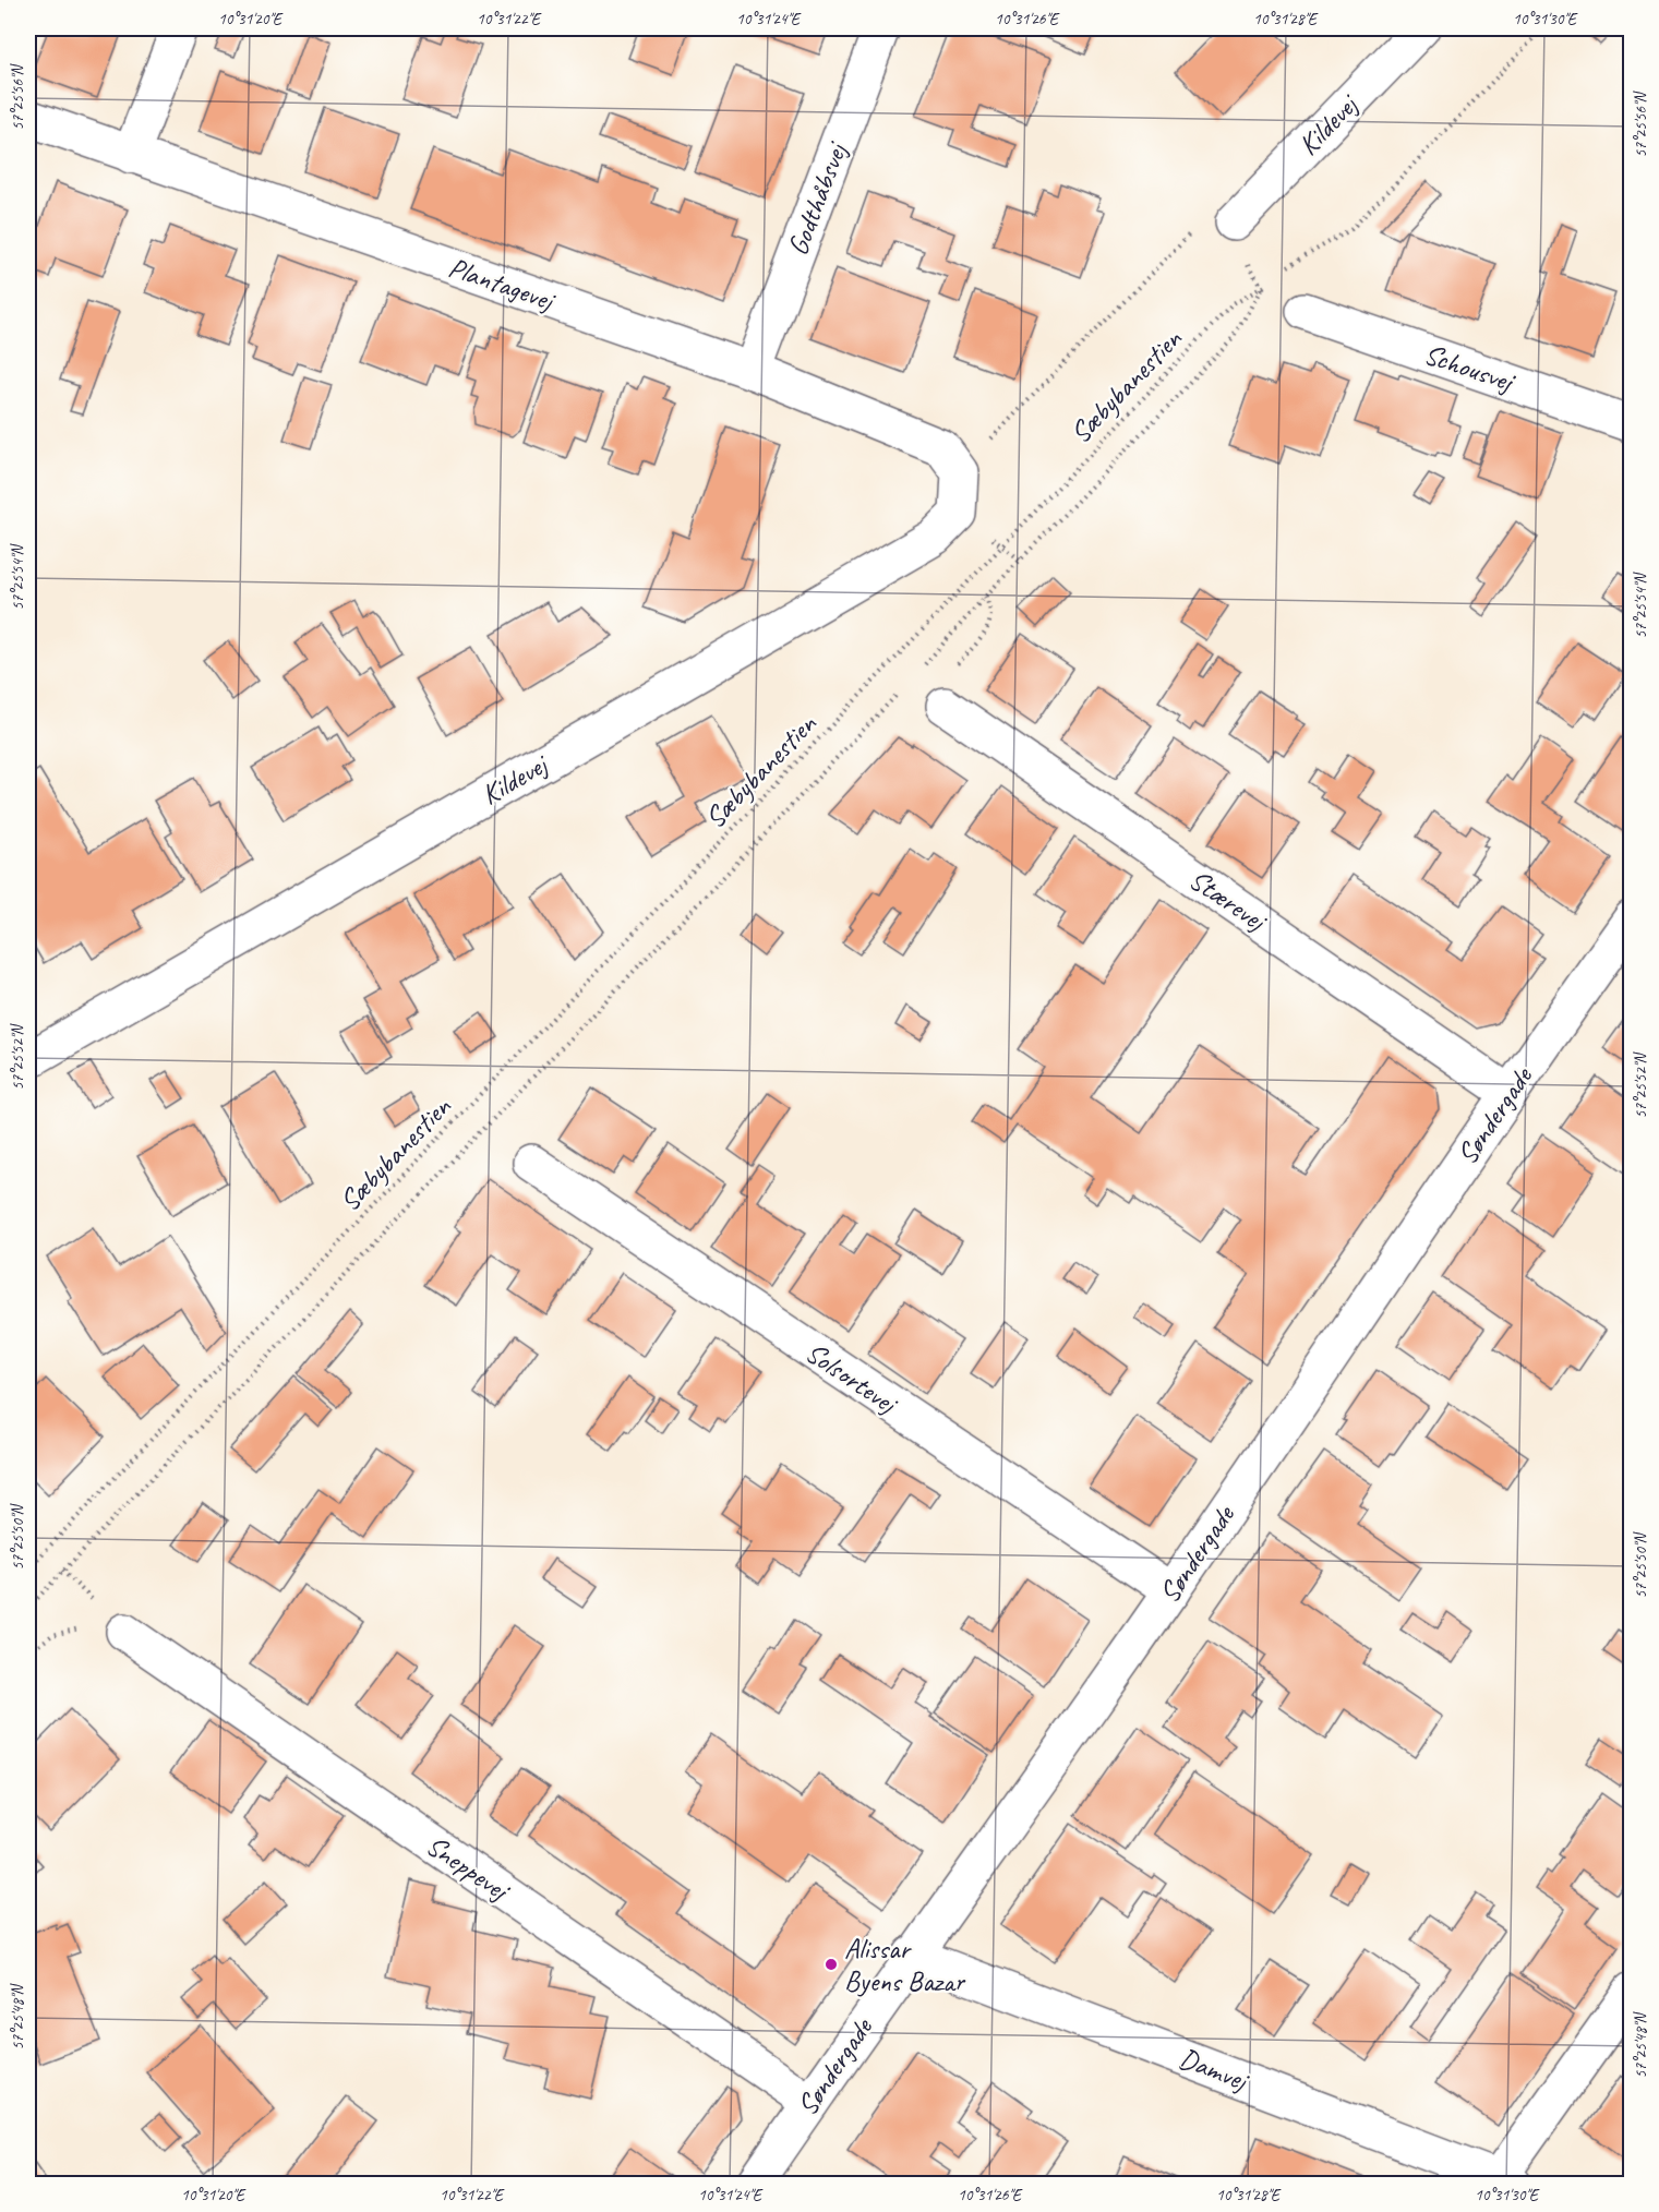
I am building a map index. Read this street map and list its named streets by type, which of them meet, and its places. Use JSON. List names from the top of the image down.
{
  "streets": {
    "street": [
      "Kildevej",
      "Godthåbsvej",
      "Plantagevej",
      "Schousvej",
      "Stærevej",
      "Søndergade",
      "Solsortevej",
      "Sneppevej",
      "Damvej"
    ],
    "path": ["Sæbybanestien"]
  },
  "crossings": [
    ["Kildevej", "Plantagevej"],
    ["Godthåbsvej", "Plantagevej"],
    ["Stærevej", "Søndergade"],
    ["Søndergade", "Solsortevej"],
    ["Søndergade", "Sneppevej"],
    ["Søndergade", "Damvej"]
  ],
  "places": ["Alissar Byens Bazar"],
  "coordinates": [
    "10°31'20\"E",
    "10°31'22\"E",
    "10°31'24\"E",
    "10°31'26\"E",
    "10°31'28\"E",
    "10°31'30\"E",
    "57°25'56\"N",
    "57°25'54\"N",
    "57°25'52\"N",
    "57°25'50\"N",
    "57°25'48\"N"
  ]
}
